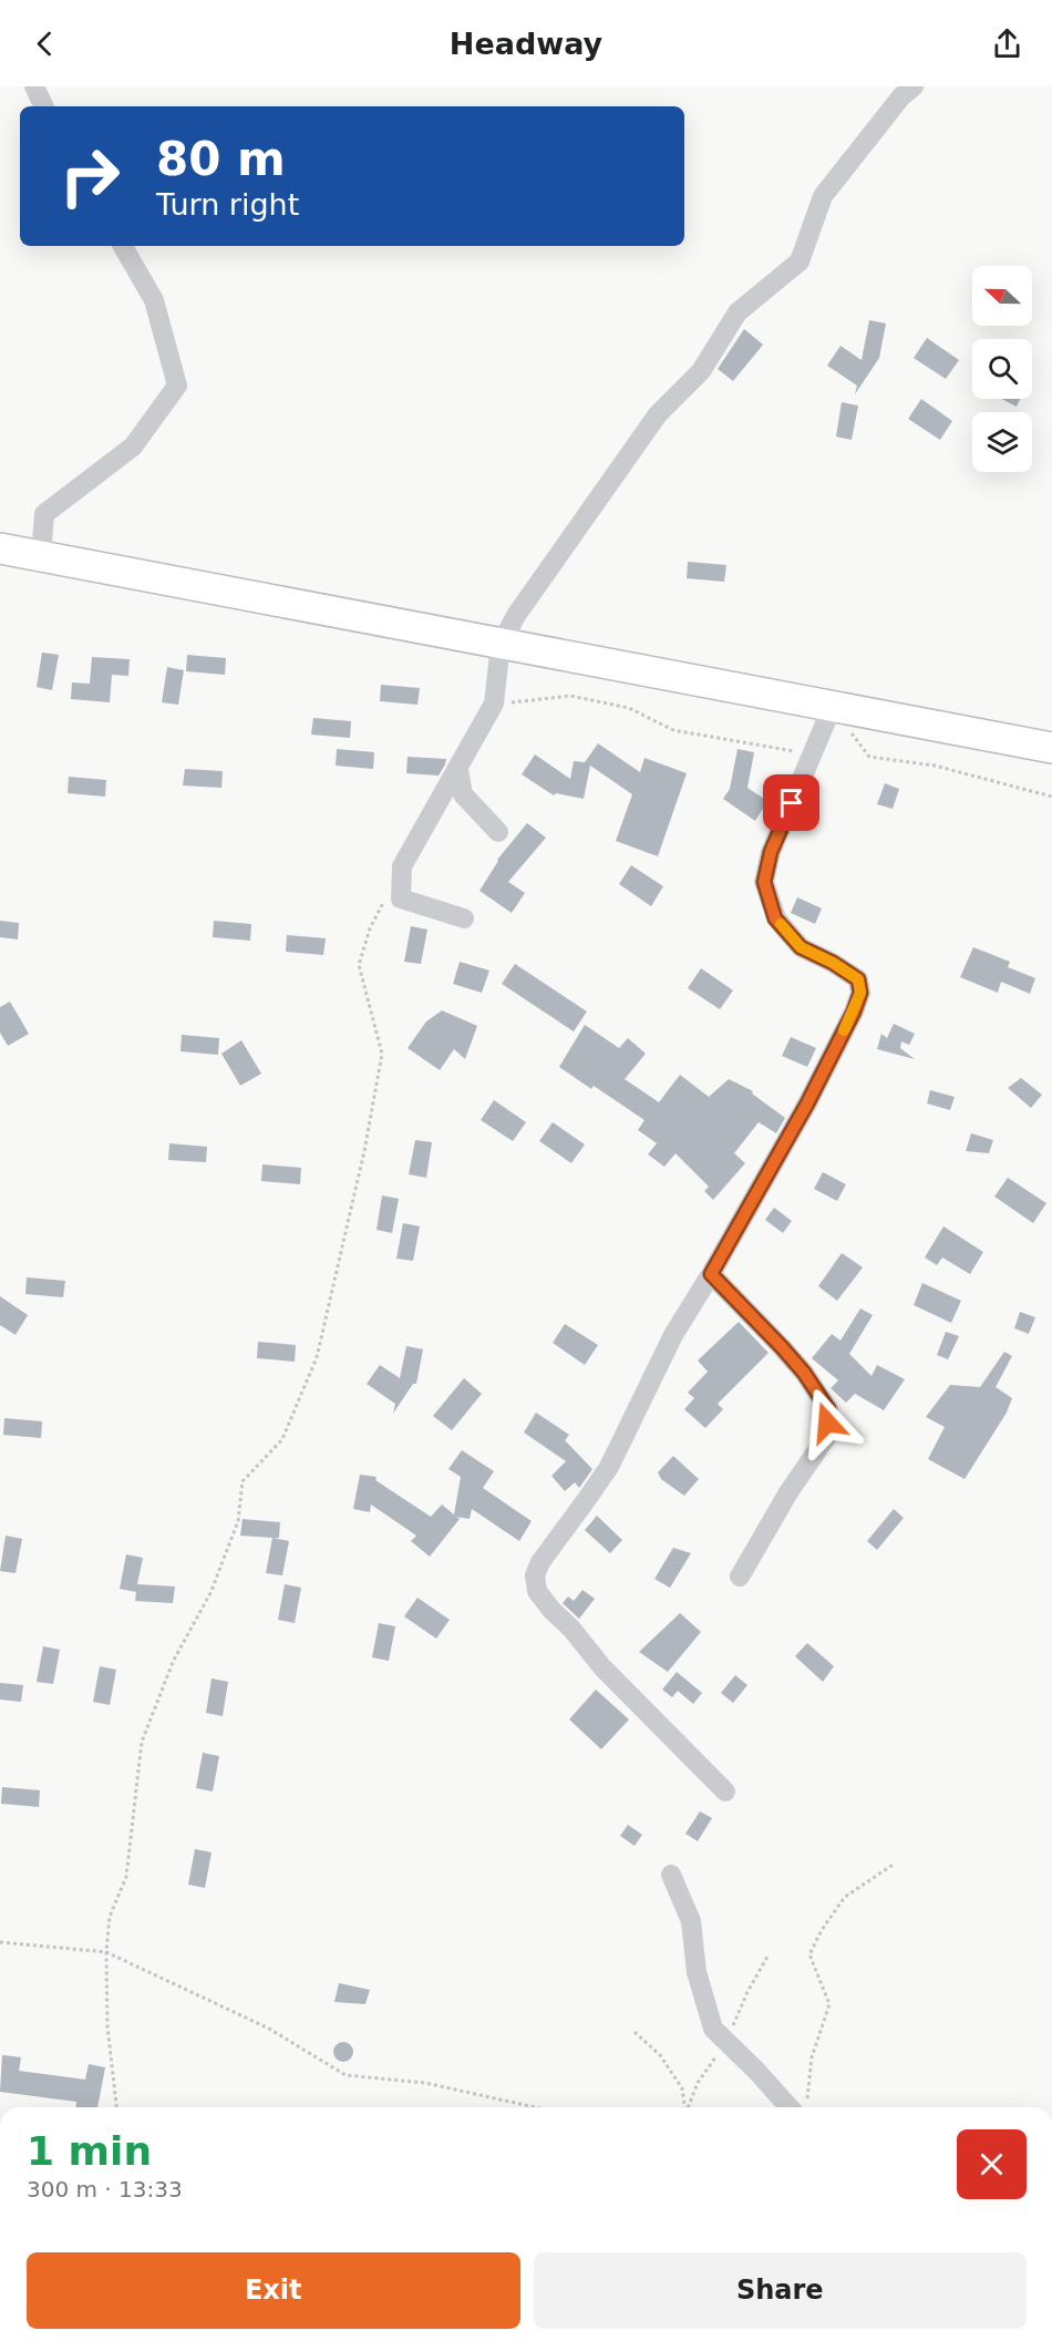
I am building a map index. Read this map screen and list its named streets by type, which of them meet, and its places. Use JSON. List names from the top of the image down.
{
  "north": "left",
  "page": {
    "header": "Headway",
    "turn": ["80 m", "Turn right"],
    "heading": ["1 min", "300 m · 13:33"],
    "buttons": ["Exit", "Share"]
  }
}
